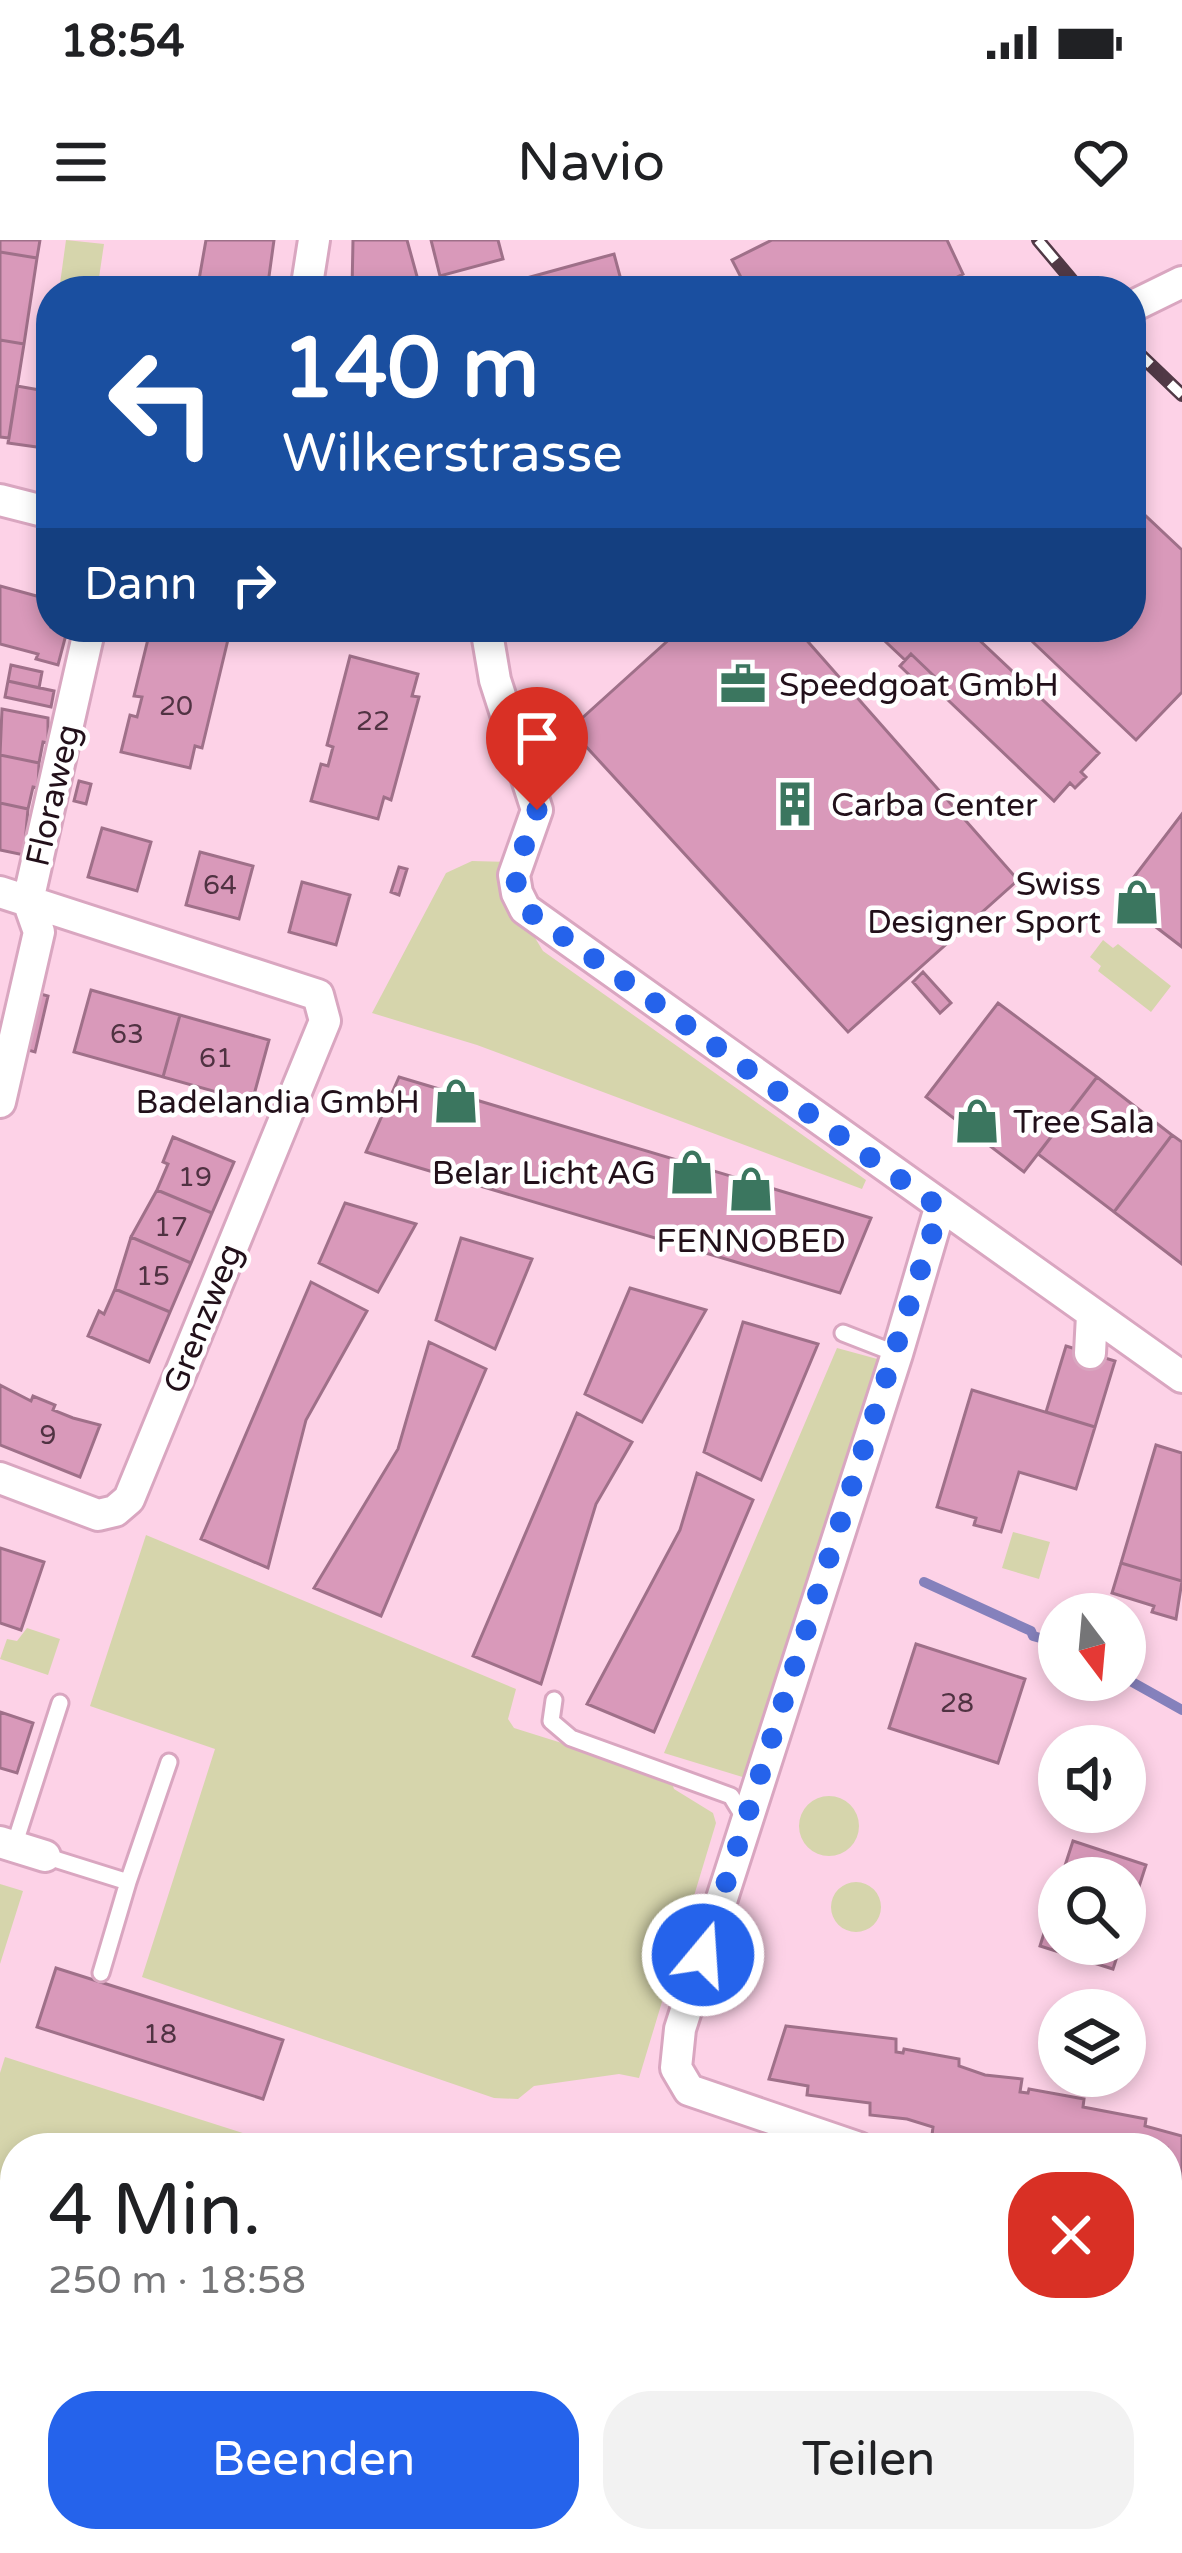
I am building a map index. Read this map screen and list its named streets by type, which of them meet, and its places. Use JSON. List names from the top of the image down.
{
  "streets": {
    "street": ["Floraweg", "Grenzweg"]
  },
  "crossings": [
    ["Floraweg", "Grenzweg"]
  ],
  "places": {
    "office": ["Speedgoat GmbH"],
    "building": ["Carba Center"],
    "shop": [
      "Swiss Designer Sport",
      "Badelandia GmbH",
      "Tree Sala",
      "Belar Licht AG",
      "FENNOBED"
    ]
  },
  "house_numbers": [
    "20",
    "22",
    "64",
    "63",
    "61",
    "19",
    "17",
    "15",
    "9",
    "28",
    "18"
  ],
  "north": "bottom",
  "page": {
    "status": "18:54",
    "header": "Navio",
    "turn": ["140 m", "Wilkerstrasse"],
    "then": "Dann",
    "heading": ["4 Min.", "250 m · 18:58"],
    "buttons": ["Beenden", "Teilen"]
  }
}
